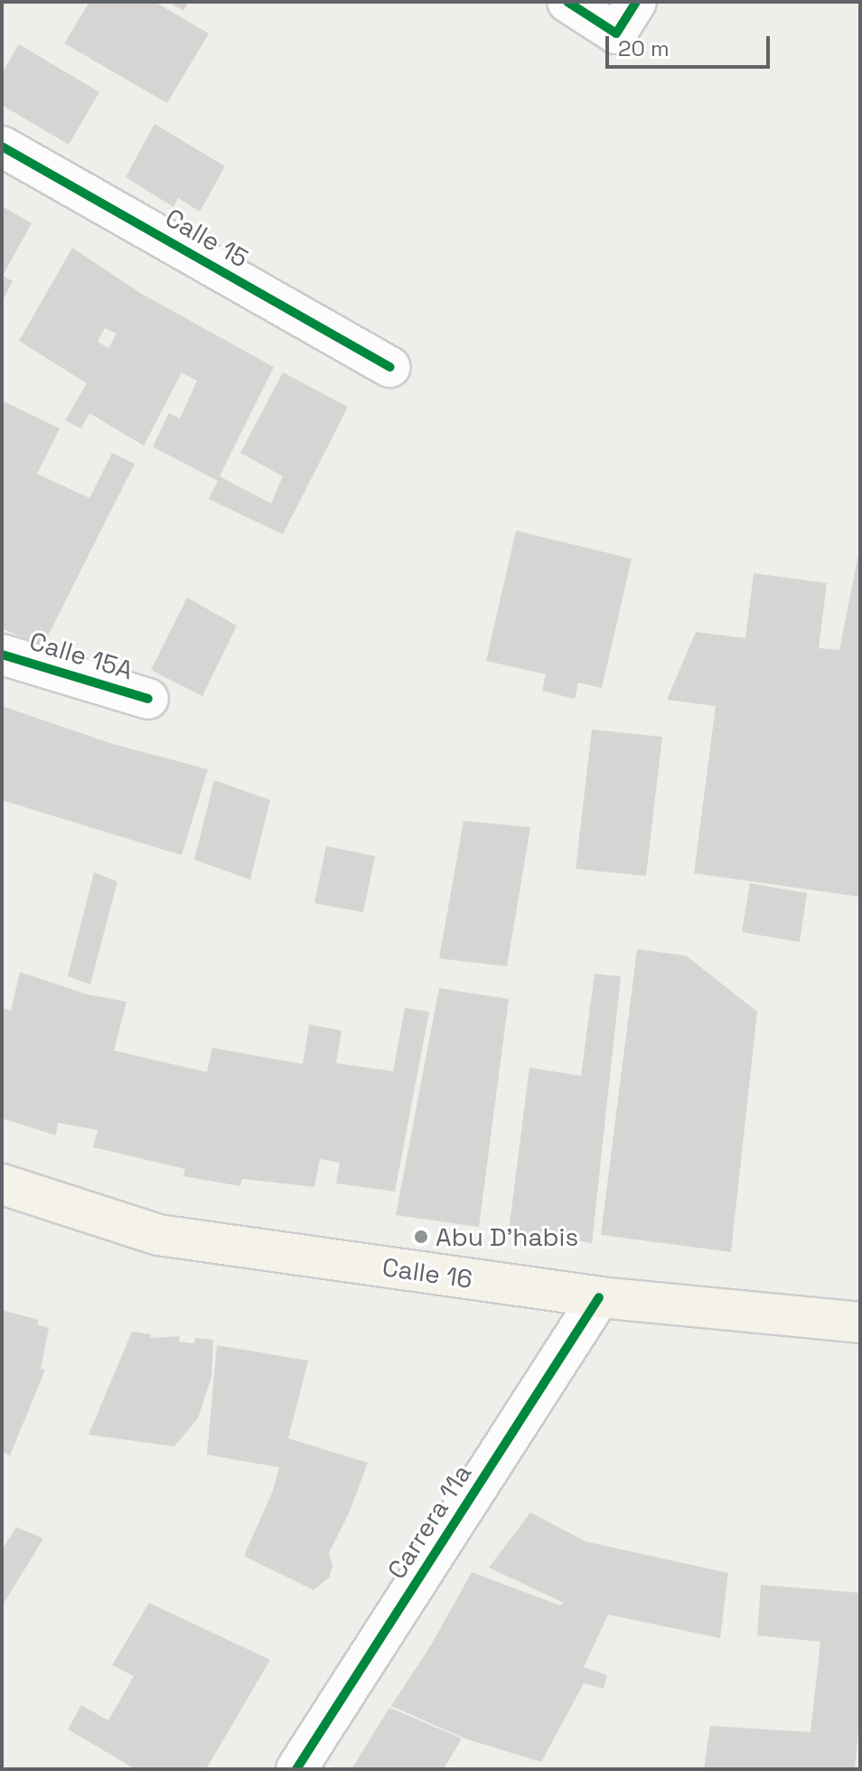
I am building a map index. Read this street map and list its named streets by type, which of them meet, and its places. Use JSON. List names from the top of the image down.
{
  "streets": {
    "main road": ["Calle 16"],
    "street": ["Calle 15", "Calle 15A", "Carrera 11a"]
  },
  "crossings": [
    ["Calle 16", "Carrera 11a"]
  ],
  "places": ["Abu D'habis"],
  "scale_bar": "20 m"
}
